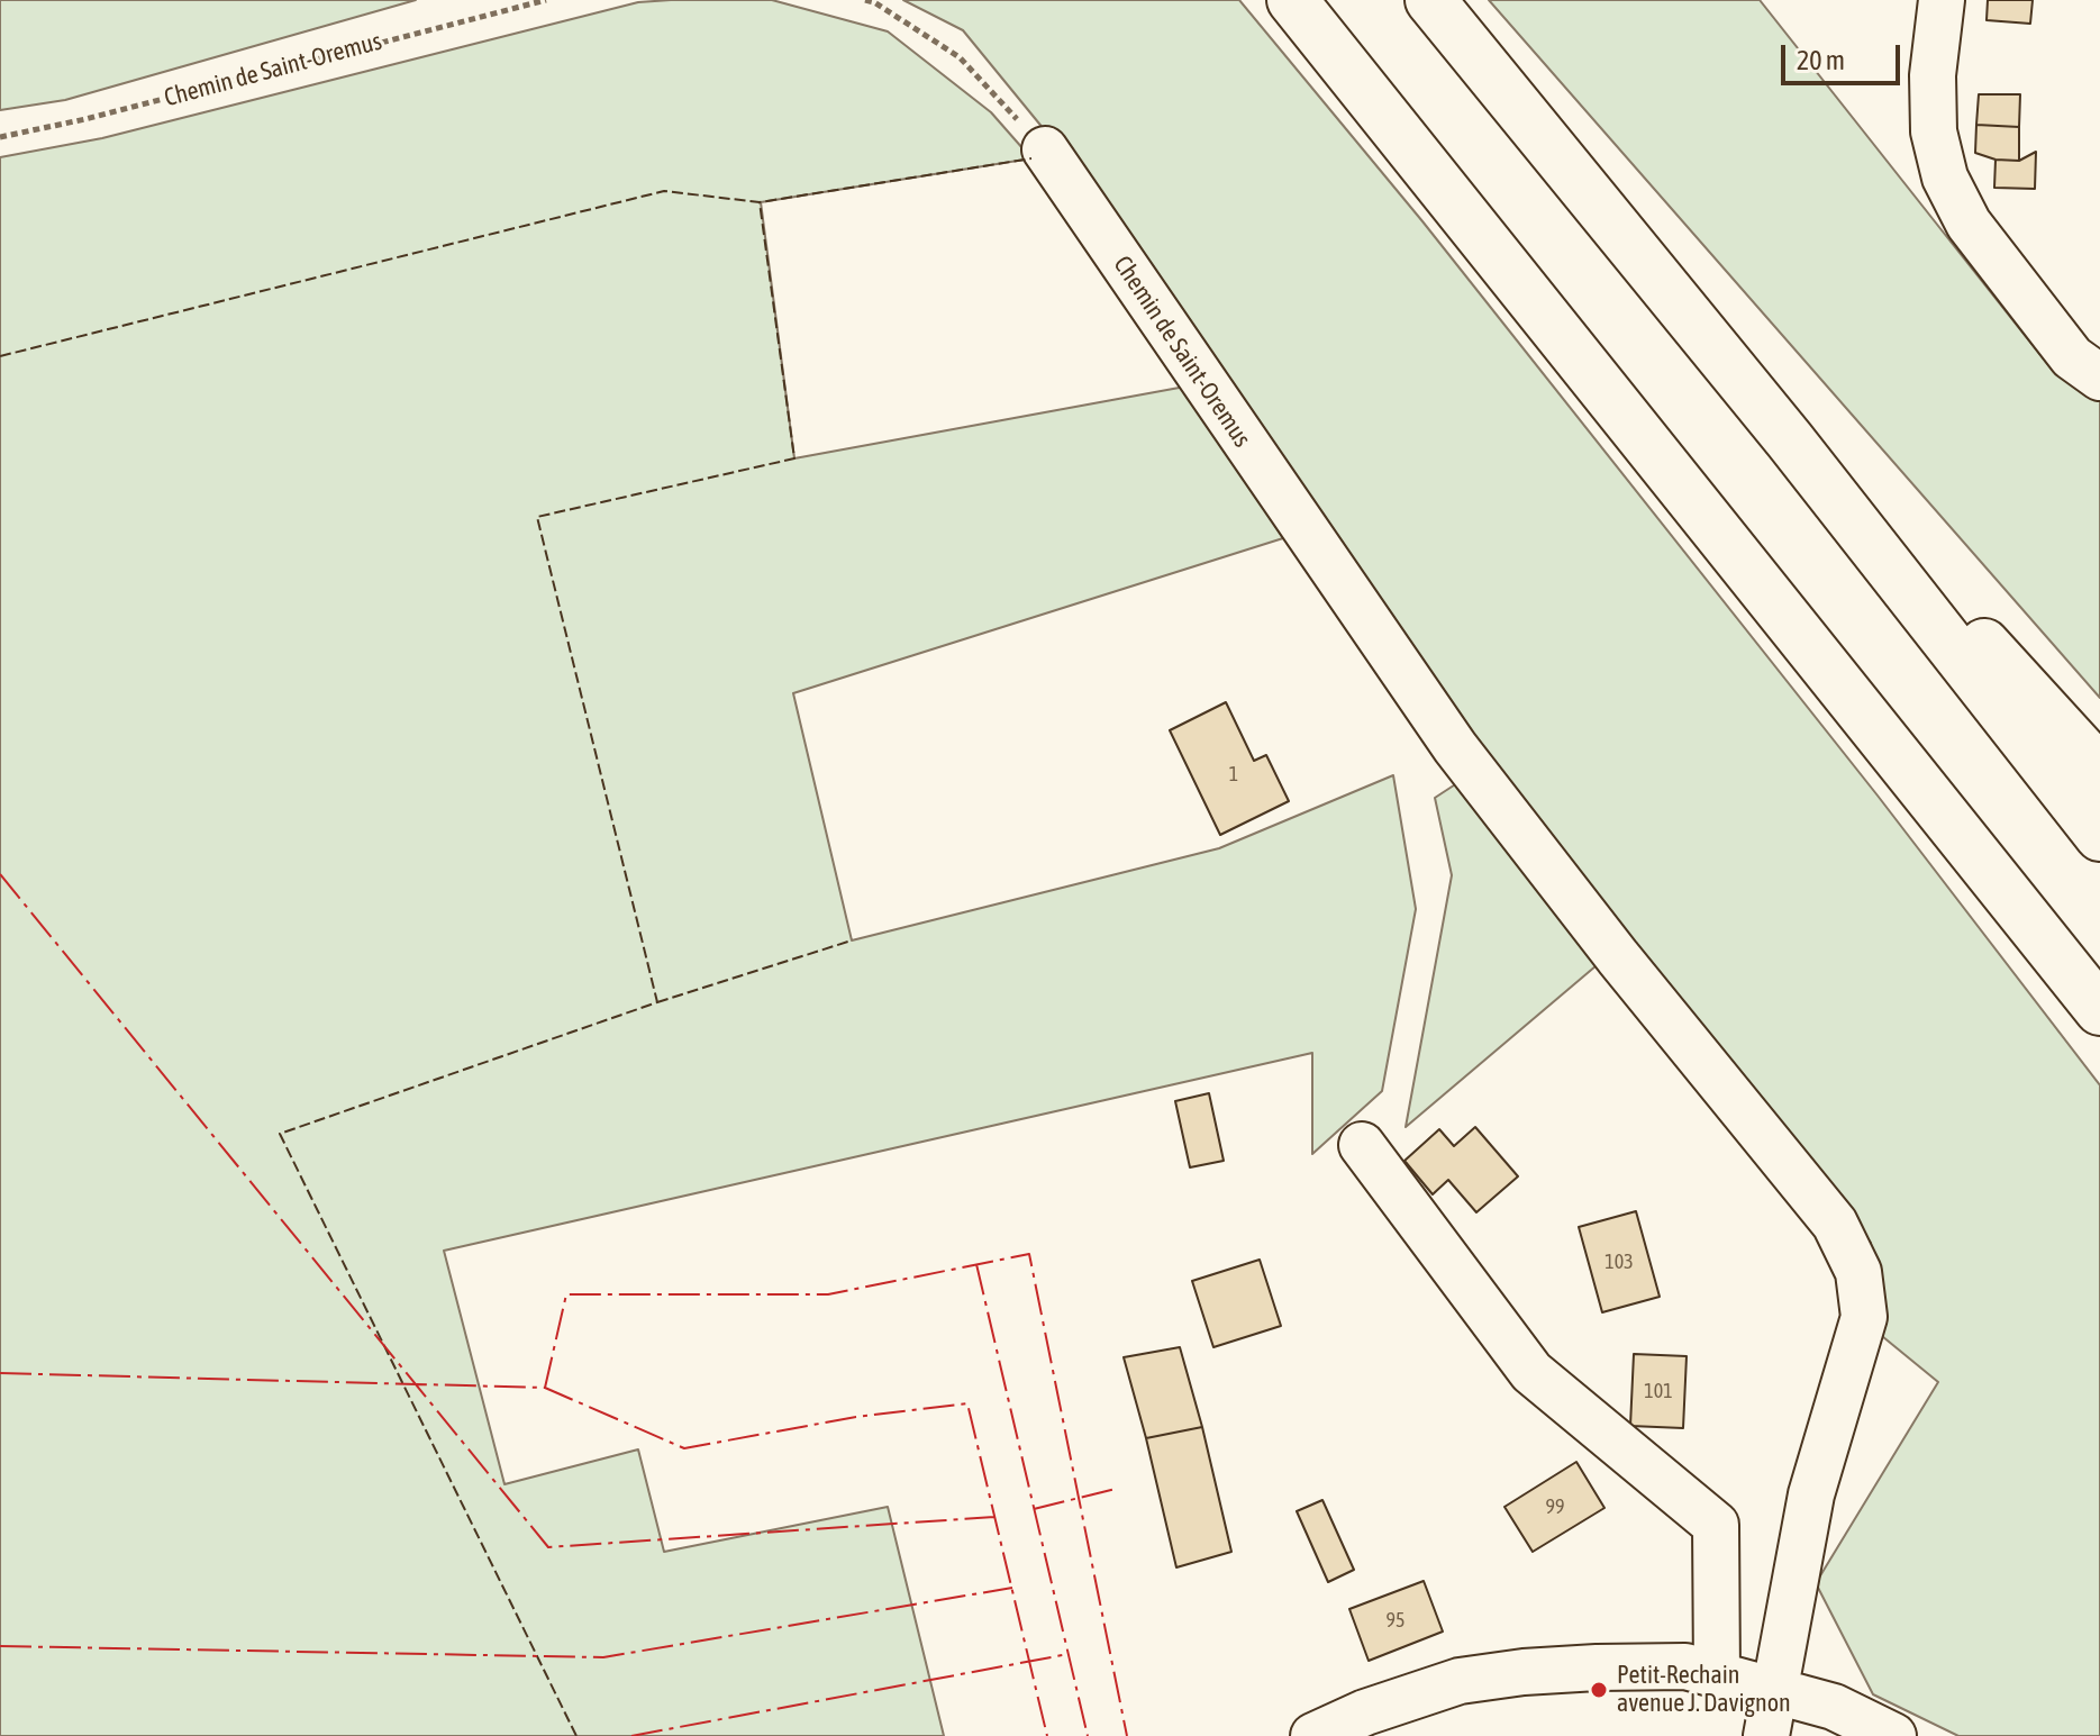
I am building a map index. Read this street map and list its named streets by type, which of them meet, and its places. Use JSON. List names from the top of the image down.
{
  "streets": {
    "street": ["Chemin de Saint-Oremus"]
  },
  "places": ["Petit-Rechain avenue J. Davignon"],
  "house_numbers": [
    "1",
    "103",
    "101",
    "99",
    "95"
  ],
  "scale_bar": "20 m"
}
